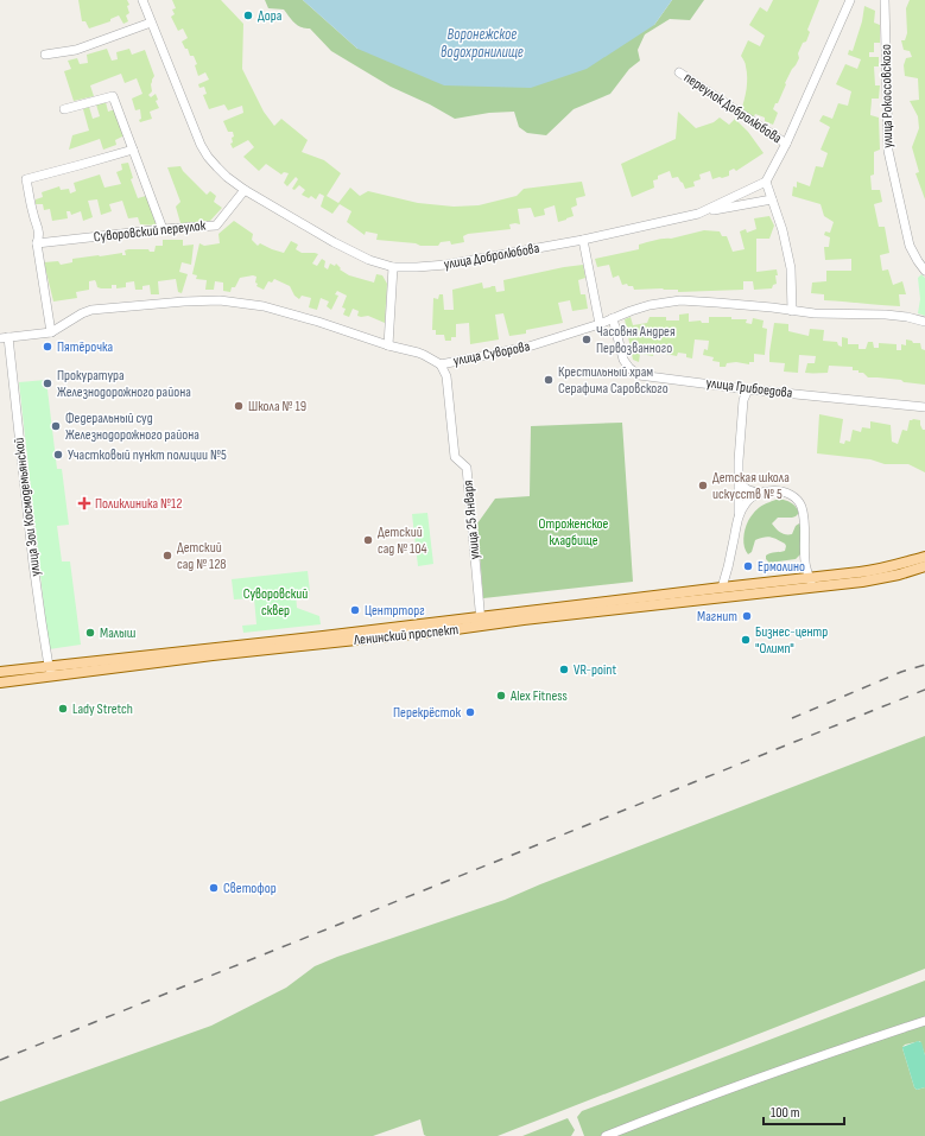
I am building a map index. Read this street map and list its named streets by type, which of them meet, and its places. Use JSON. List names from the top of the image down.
{
  "streets": {
    "main road": ["Ленинский проспект"],
    "street": [
      "улица Рокоссовского",
      "переулок Добролюбова",
      "Суворовский переулок",
      "улица Добролюбова",
      "улица Суворова",
      "улица Грибоедова",
      "улица Зои Космодемьянской",
      "улица 25 Января"
    ]
  },
  "crossings": [
    ["Суворовский переулок", "улица Добролюбова"],
    ["улица Суворова", "улица Грибоедова"],
    ["улица Суворова", "улица Зои Космодемьянской"],
    ["улица Суворова", "улица 25 Января"],
    ["улица Зои Космодемьянской", "Ленинский проспект"],
    ["улица 25 Января", "Ленинский проспект"]
  ],
  "water": ["Воронежское водохранилище"],
  "parks": ["Отроженское кладбище", "Суворовский сквер"],
  "places": {
    "other": [
      "Дора",
      "Часовня Андрея Первозванного",
      "Пятёрочка",
      "Крестильный храм Серафима Саровского",
      "Прокуратура Железнодорожного района",
      "Школа № 19",
      "Федеральный суд Железнодорожного района",
      "Участковый пункт полиции №5",
      "Детская школа искусств № 5",
      "Детский сад № 104",
      "Детский сад № 128",
      "Ермолино",
      "Центрторг",
      "Магнит",
      "Малыш",
      "Бизнес-центр \"Олимп\"",
      "VR-point",
      "Alex Fitness",
      "Lady Stretch",
      "Перекрёсток",
      "Светофор"
    ],
    "health": ["Поликлиника №12"]
  },
  "scale_bar": "100 m"
}
